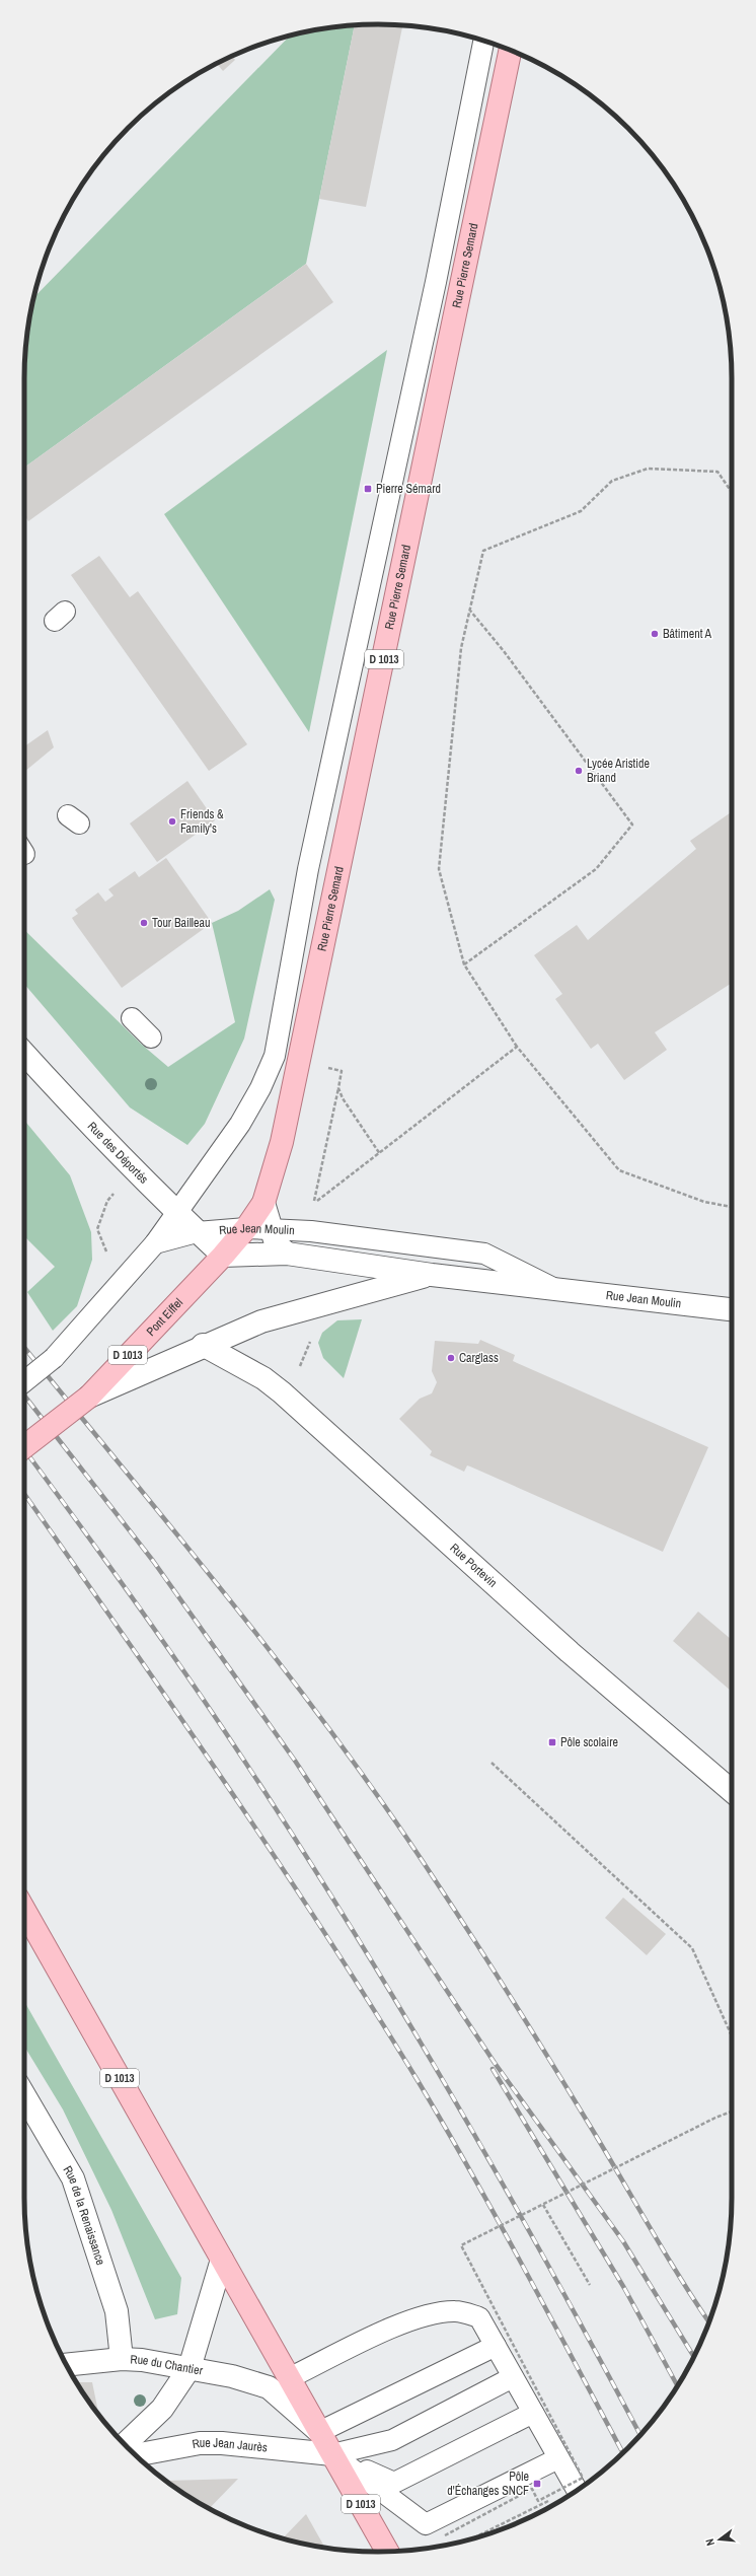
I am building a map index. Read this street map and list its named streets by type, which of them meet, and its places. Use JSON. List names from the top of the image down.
{
  "streets": {
    "main road": ["Rue Pierre Semard", "D 1013", "Pont Eiffel"],
    "street": [
      "Rue des Déportés",
      "Rue Jean Moulin",
      "Rue Portevin",
      "Rue de la Renaissance",
      "Rue du Chantier",
      "Rue Jean Jaurès"
    ]
  },
  "crossings": [
    ["Rue Pierre Semard", "Rue des Déportés"],
    ["Rue Pierre Semard", "Rue Jean Moulin"],
    ["Rue Pierre Semard", "Pont Eiffel"],
    ["D 1013", "Rue du Chantier"],
    ["D 1013", "Rue Jean Jaurès"],
    ["Rue des Déportés", "Rue Jean Moulin"],
    ["Rue des Déportés", "Pont Eiffel"],
    ["Rue Jean Moulin", "Pont Eiffel"],
    ["Rue Jean Moulin", "Rue Portevin"],
    ["Pont Eiffel", "Rue Portevin"],
    ["Rue de la Renaissance", "Rue du Chantier"]
  ],
  "places": {
    "transit": ["Pierre Sémard", "Pôle scolaire", "Pôle d'Échanges SNCF"],
    "other": [
      "Bâtiment A",
      "Lycée Aristide Briand",
      "Friends & Family's",
      "Tour Bailleau",
      "Carglass"
    ]
  },
  "north": "left"
}
